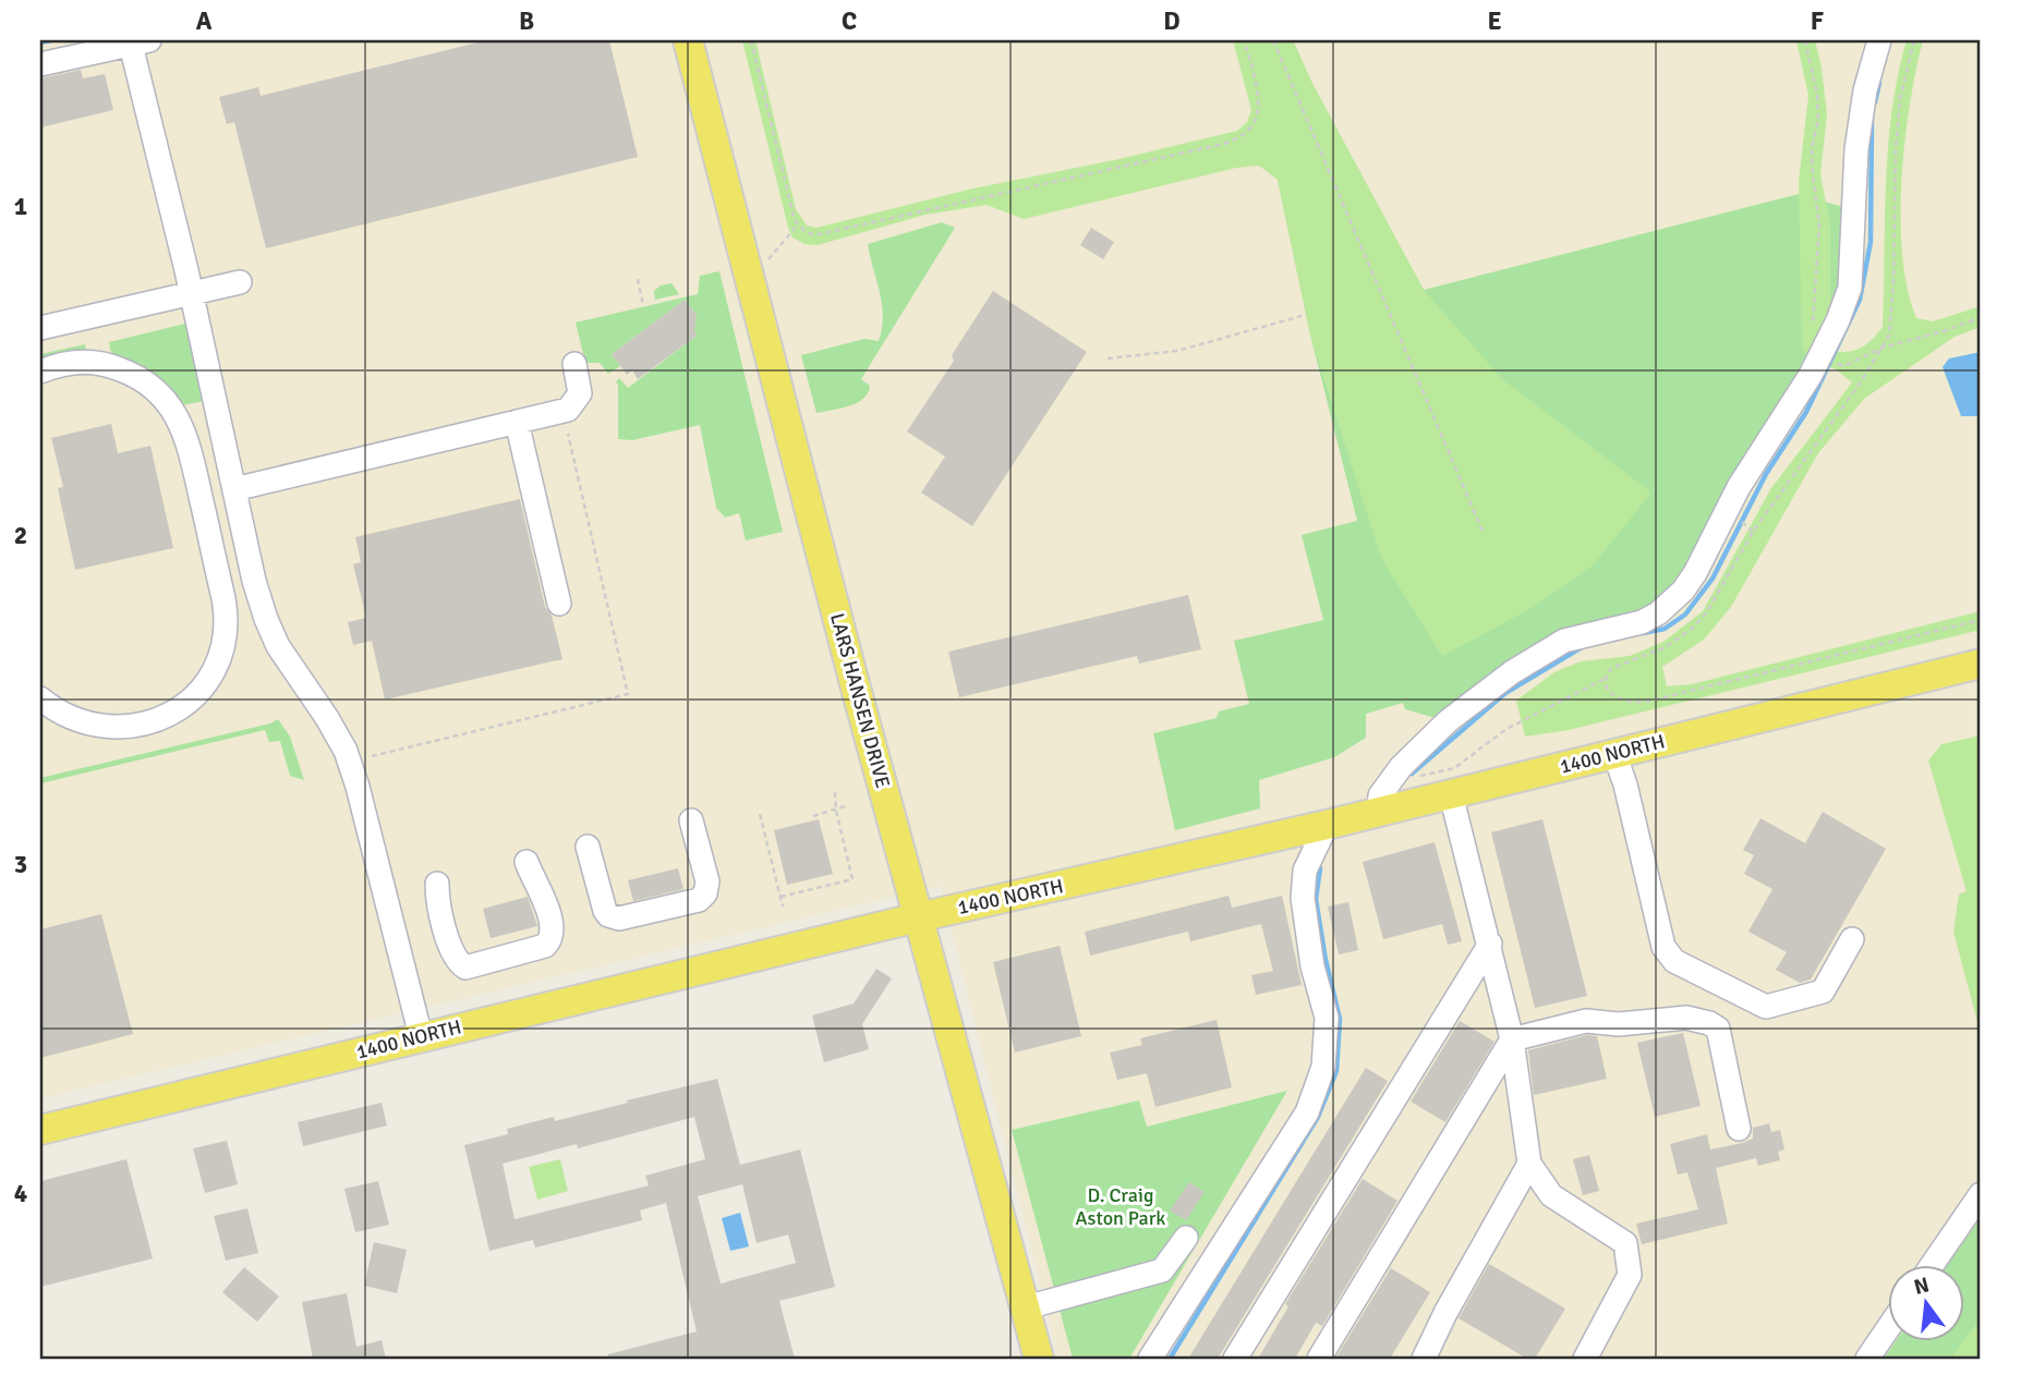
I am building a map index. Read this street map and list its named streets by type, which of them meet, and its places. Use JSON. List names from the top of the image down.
{
  "streets": {
    "main road": ["LARS HANSEN DRIVE", "1400 NORTH"]
  },
  "crossings": [
    ["LARS HANSEN DRIVE", "1400 NORTH"]
  ],
  "parks": ["D. Craig Aston Park"],
  "north": "top",
  "grid": {
    "columns": [
      "A",
      "B",
      "C",
      "D",
      "E",
      "F"
    ],
    "rows": [
      "1",
      "2",
      "3",
      "4"
    ]
  }
}
